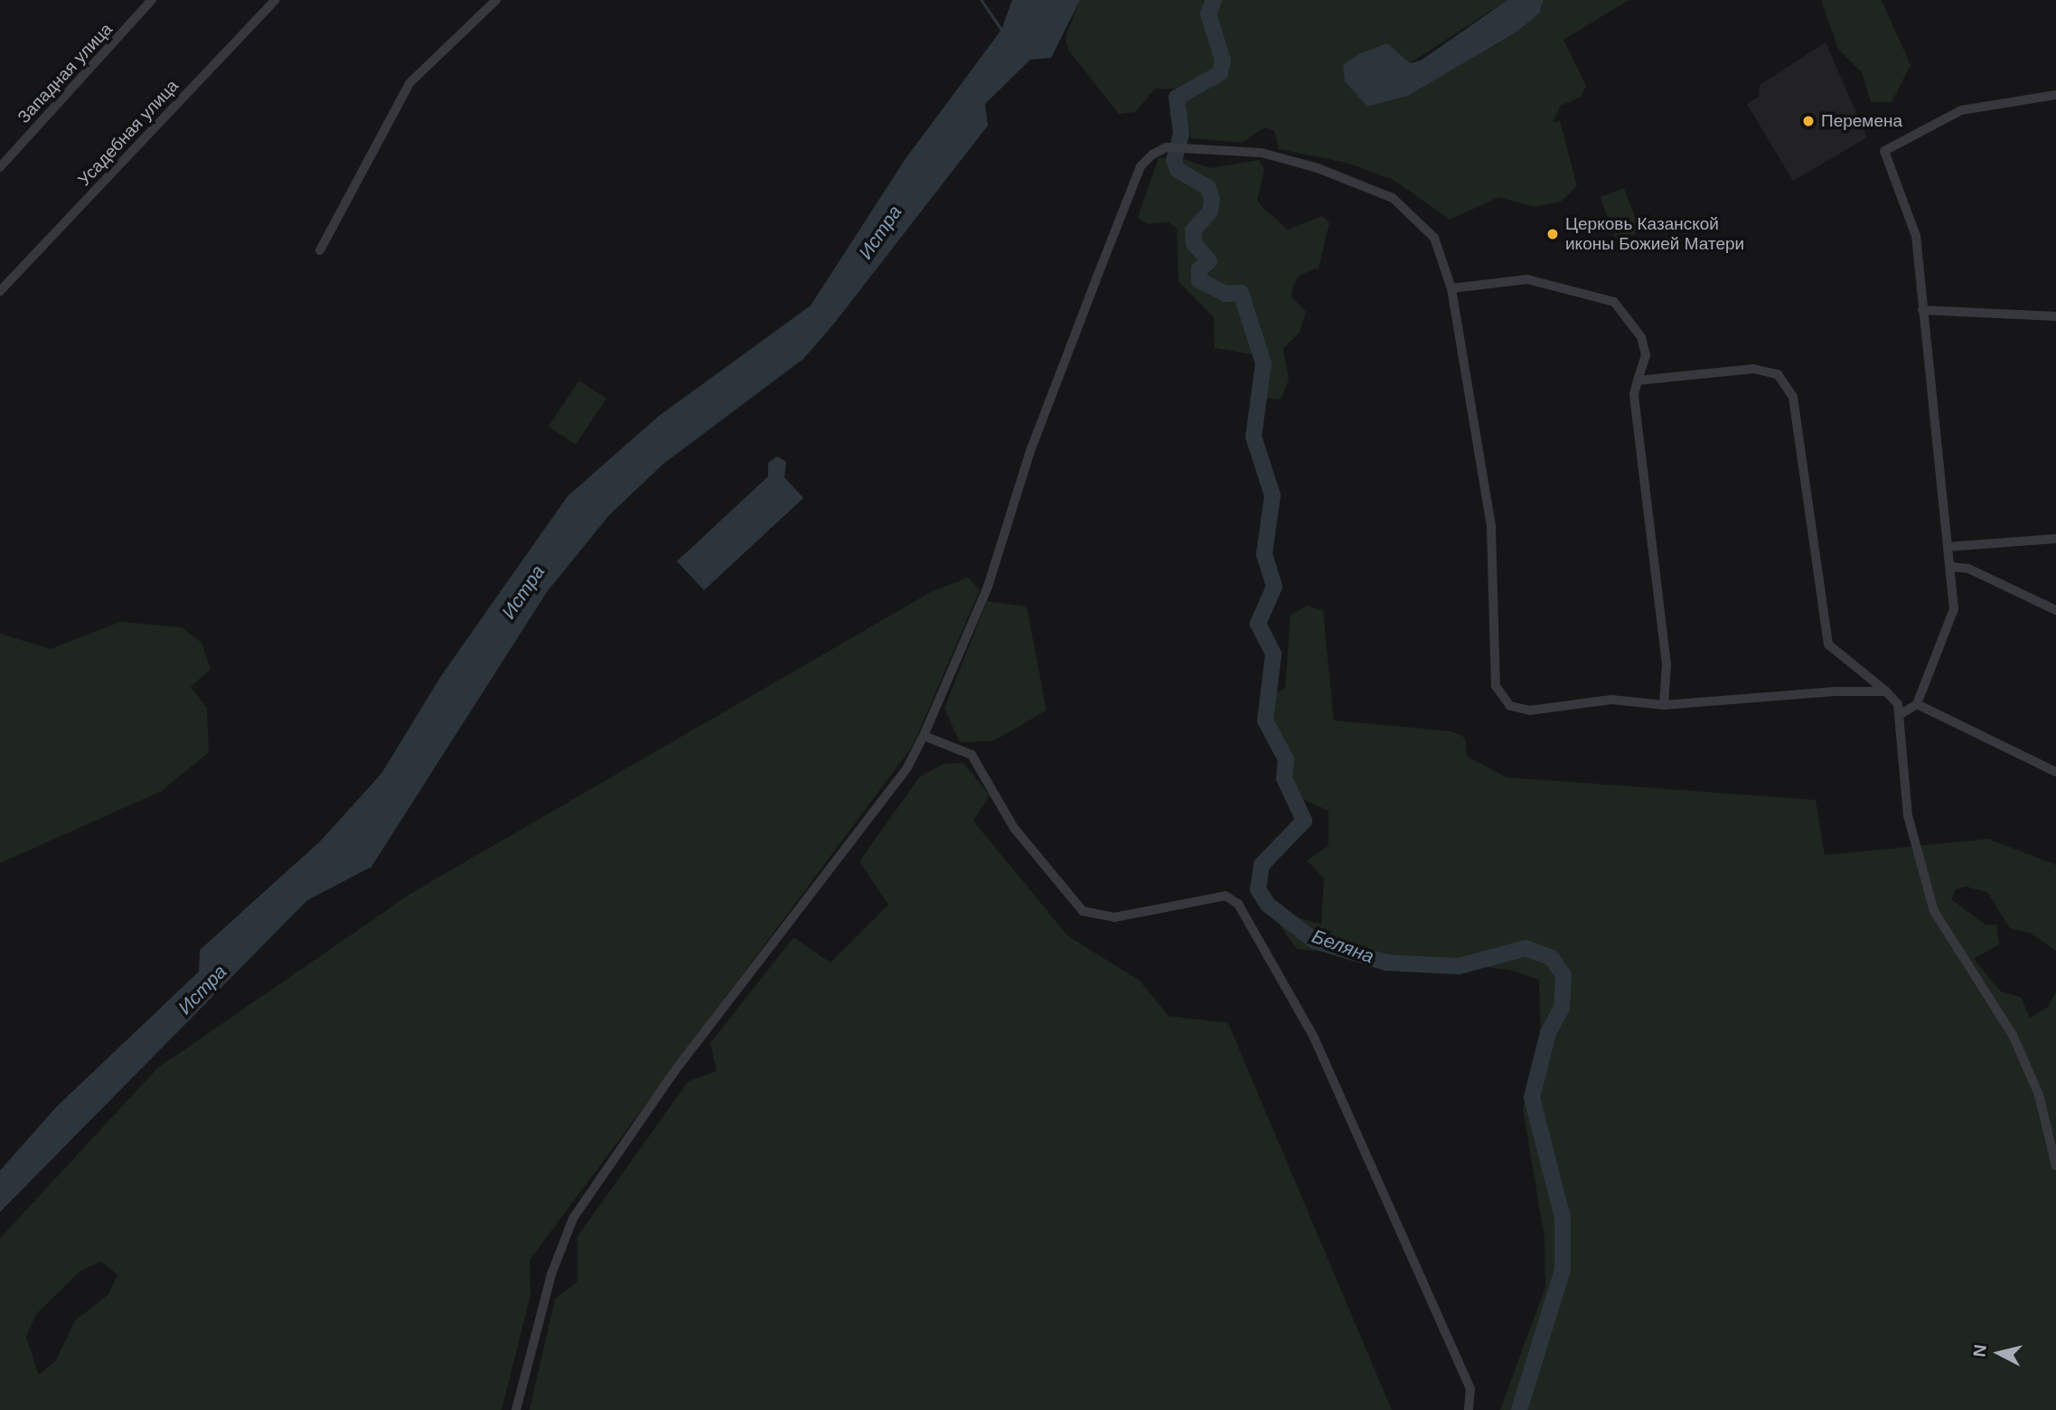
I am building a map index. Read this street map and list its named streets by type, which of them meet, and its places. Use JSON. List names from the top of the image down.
{
  "streets": {
    "street": ["Западная улица", "Усадебная улица"]
  },
  "water": ["Истра", "Беляна"],
  "places": ["Перемена", "Церковь Казанской иконы Божией Матери"],
  "north": "left"
}
